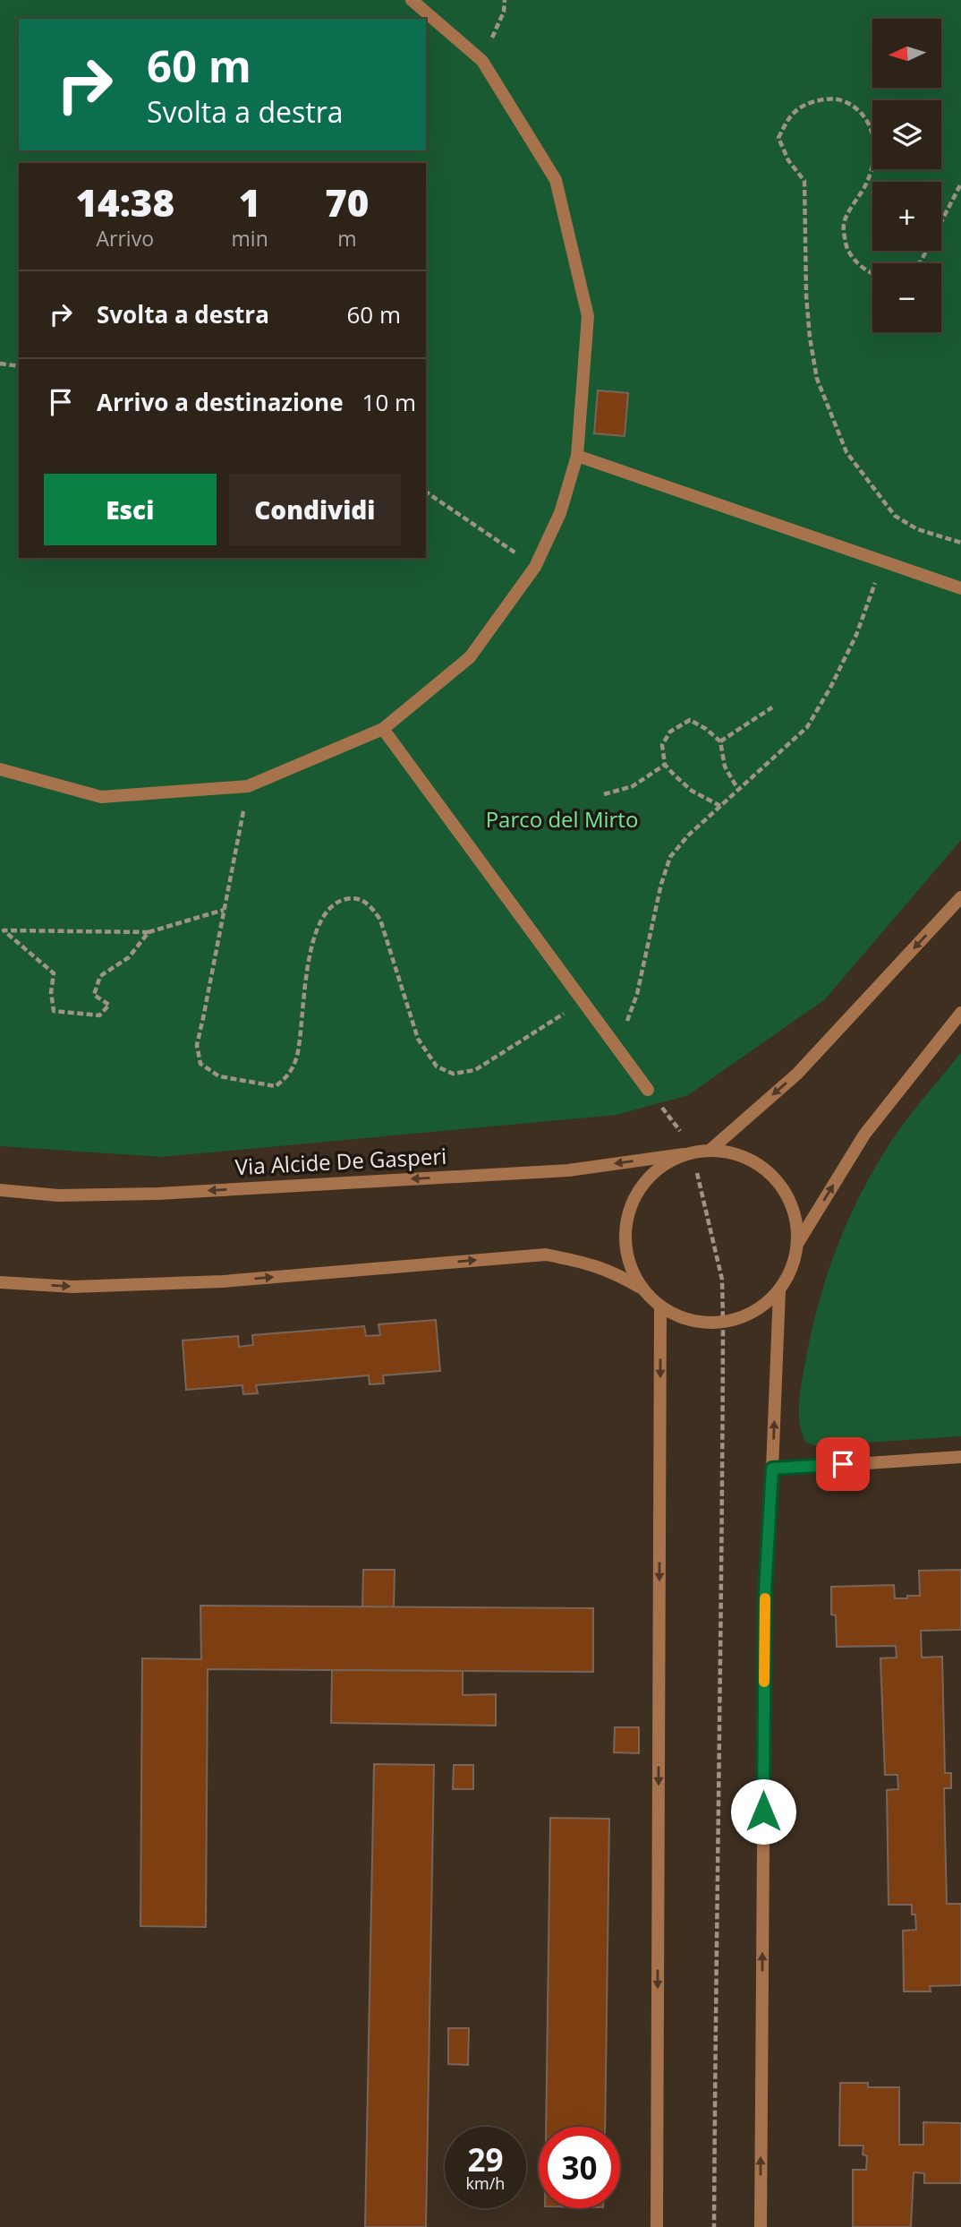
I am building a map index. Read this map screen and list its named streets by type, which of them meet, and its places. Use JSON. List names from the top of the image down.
{
  "streets": {
    "street": ["Via Alcide De Gasperi"]
  },
  "parks": ["Parco del Mirto"],
  "north": "left",
  "page": {
    "map_buttons": ["+", "−"],
    "turn": ["60 m", "Svolta a destra"],
    "eta": [
      "14:38",
      "Arrivo",
      "1",
      "min",
      "70",
      "m"
    ],
    "list": [
      {
        "name": "Svolta a destra",
        "value": "60 m"
      },
      {
        "name": "Arrivo a destinazione",
        "value": "10 m"
      }
    ],
    "buttons": ["Esci", "Condividi"],
    "speed": "29 km/h",
    "limit": "30"
  }
}
